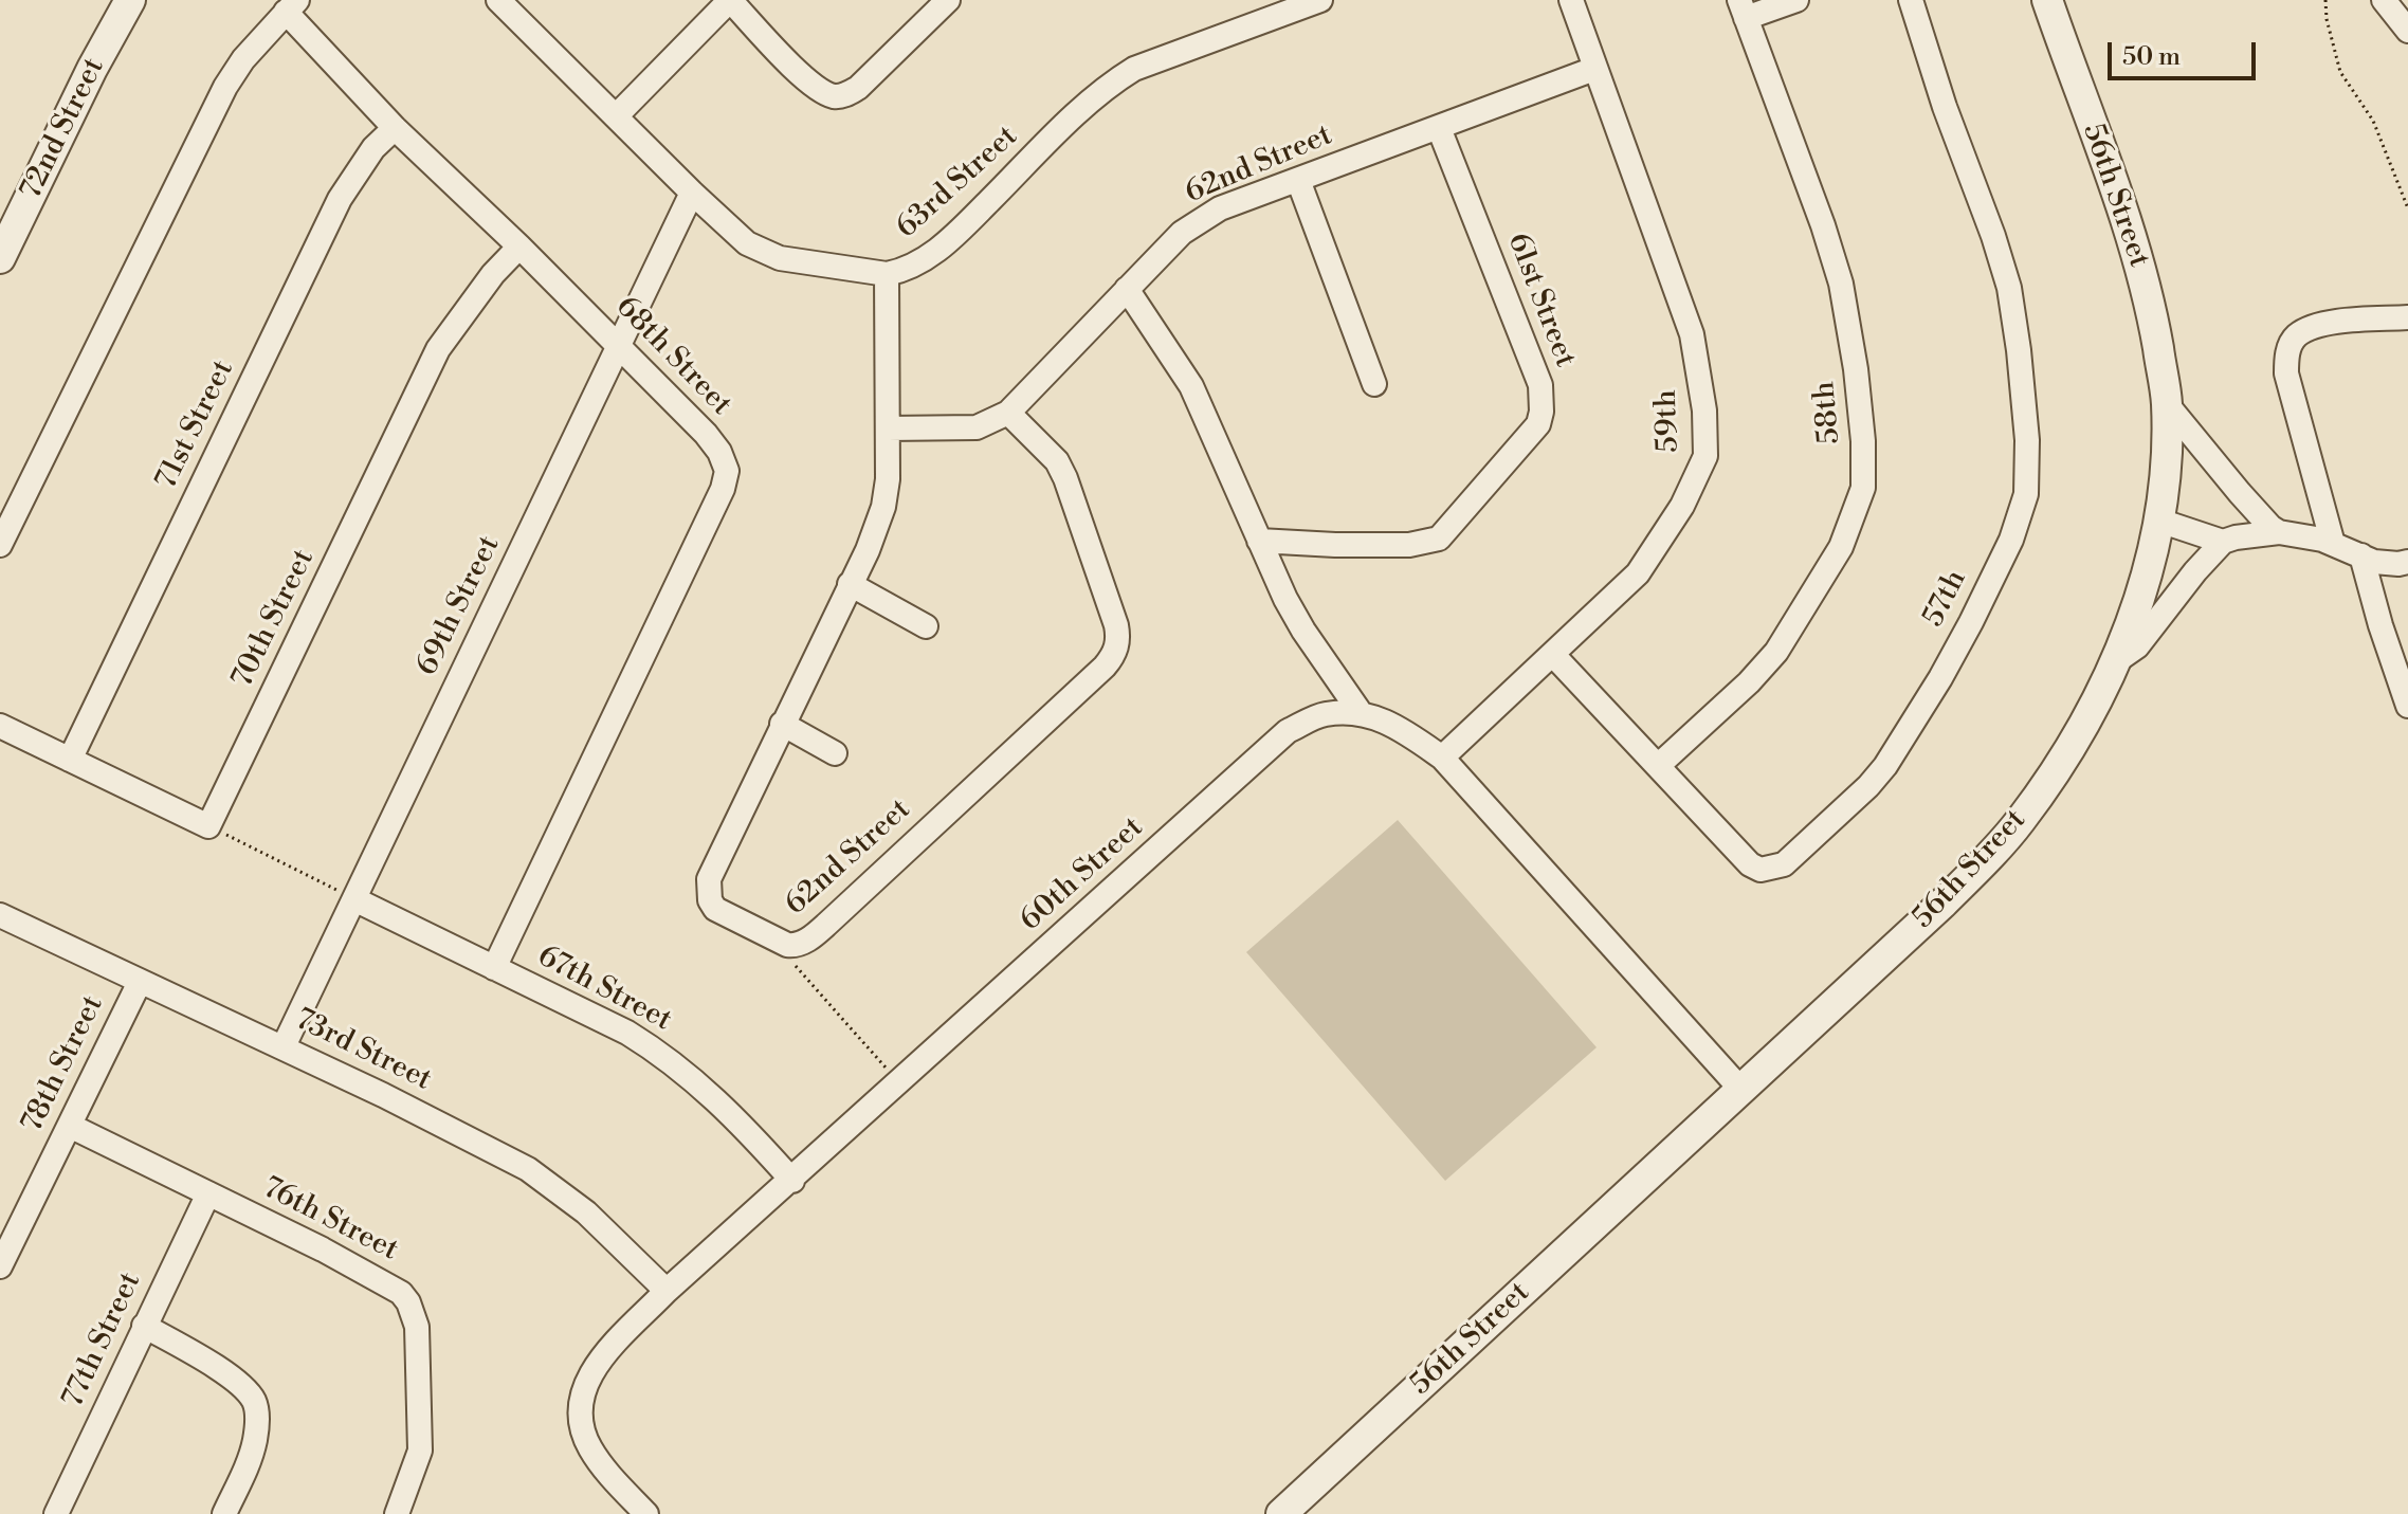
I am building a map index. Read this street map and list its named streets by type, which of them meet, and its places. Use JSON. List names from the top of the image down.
{
  "streets": {
    "street": [
      "72nd Street",
      "62nd Street",
      "63rd Street",
      "56th Street",
      "61st Street",
      "68th Street",
      "58th",
      "59th",
      "71st Street",
      "57th",
      "69th Street",
      "70th Street",
      "60th Street",
      "67th Street",
      "73rd Street",
      "78th Street",
      "76th Street",
      "77th Street"
    ]
  },
  "crossings": [
    ["62nd Street", "63rd Street"],
    ["62nd Street", "61st Street"],
    ["62nd Street", "59th"],
    ["63rd Street", "69th Street"],
    ["56th Street", "60th Street"],
    ["68th Street", "71st Street"],
    ["68th Street", "69th Street"],
    ["68th Street", "70th Street"],
    ["68th Street", "67th Street"],
    ["58th", "57th"],
    ["59th", "57th"],
    ["59th", "60th Street"],
    ["69th Street", "67th Street"],
    ["69th Street", "73rd Street"],
    ["60th Street", "67th Street"],
    ["60th Street", "73rd Street"],
    ["73rd Street", "78th Street"],
    ["78th Street", "76th Street"],
    ["76th Street", "77th Street"]
  ],
  "scale_bar": "50 m"
}
